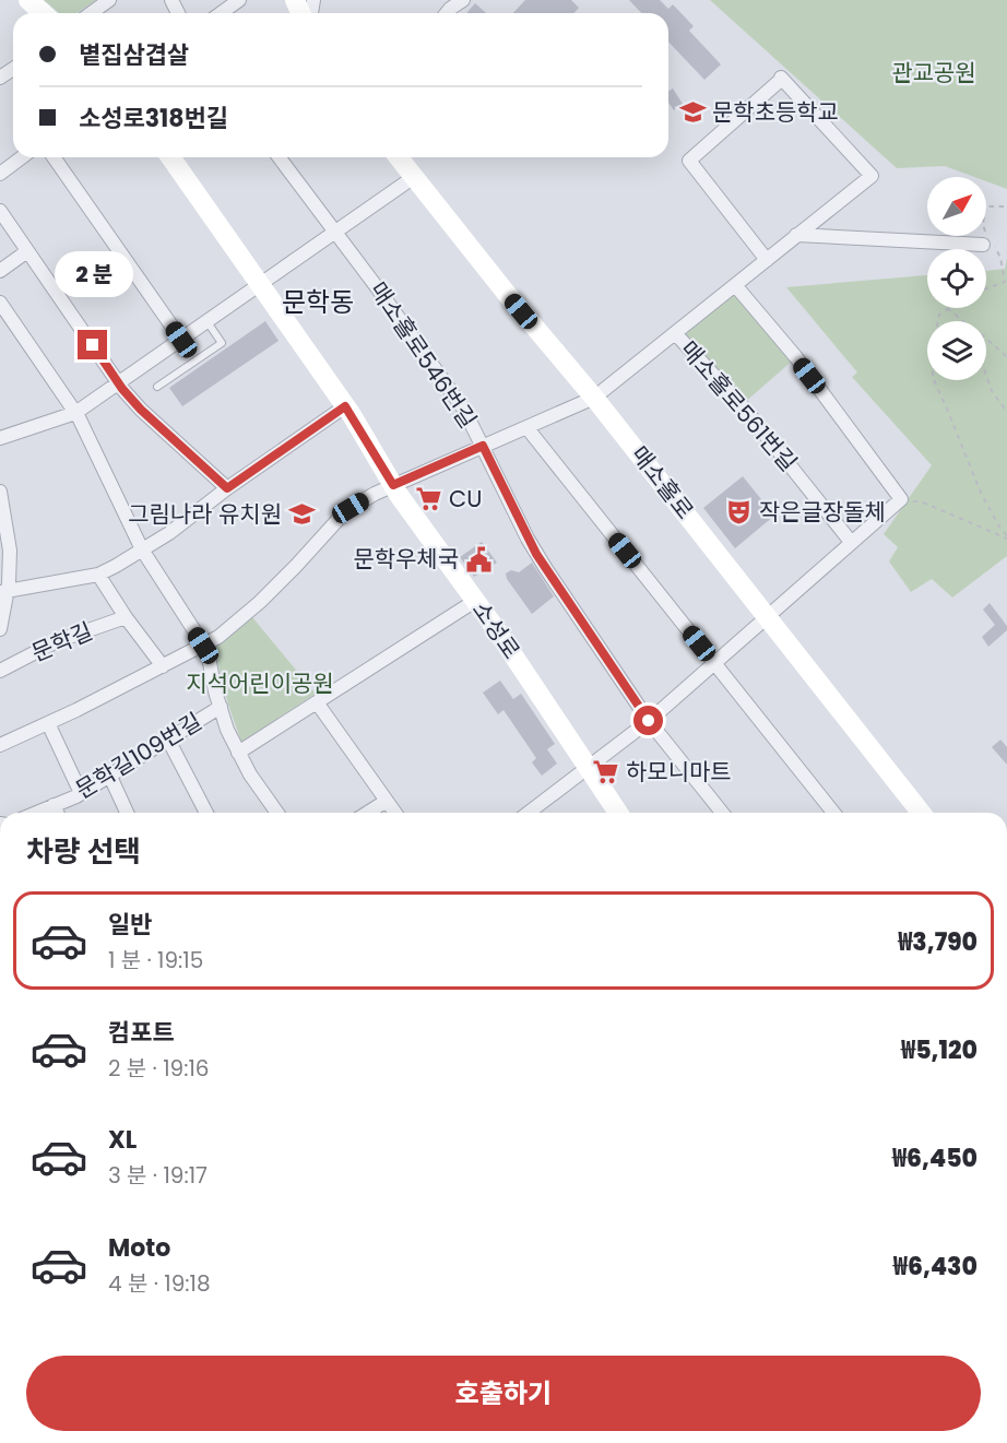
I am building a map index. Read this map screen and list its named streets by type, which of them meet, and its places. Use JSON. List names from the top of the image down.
{
  "streets": {
    "main road": ["매소홀로", "소성로"],
    "street": [
      "매소홀로546번길",
      "매소홀로561번길",
      "문학길",
      "문학길109번길"
    ]
  },
  "crossings": [
    ["매소홀로546번길", "매소홀로561번길"],
    ["매소홀로561번길", "매소홀로"],
    ["매소홀로561번길", "소성로"]
  ],
  "districts": ["문학동"],
  "parks": ["관교공원", "지석어린이공원"],
  "places": {
    "school or university": ["문학초등학교", "그림나라 유치원"],
    "supermarket": ["CU", "하모니마트"],
    "theatre": ["작은글장돌체"],
    "public building": ["문학우체국"]
  },
  "north": "top right",
  "page": {
    "banner": ["볕집삼겹살", "소성로318번길"],
    "bubble": "2 분",
    "heading": "차량 선택",
    "list": [
      {
        "name": "일반",
        "note": "1 분 · 19:15",
        "value": "₩3,790"
      },
      {
        "name": "컴포트",
        "note": "2 분 · 19:16",
        "value": "₩5,120"
      },
      {
        "name": "XL",
        "note": "3 분 · 19:17",
        "value": "₩6,450"
      },
      {
        "name": "Moto",
        "note": "4 분 · 19:18",
        "value": "₩6,430"
      }
    ],
    "buttons": "호출하기"
  }
}
